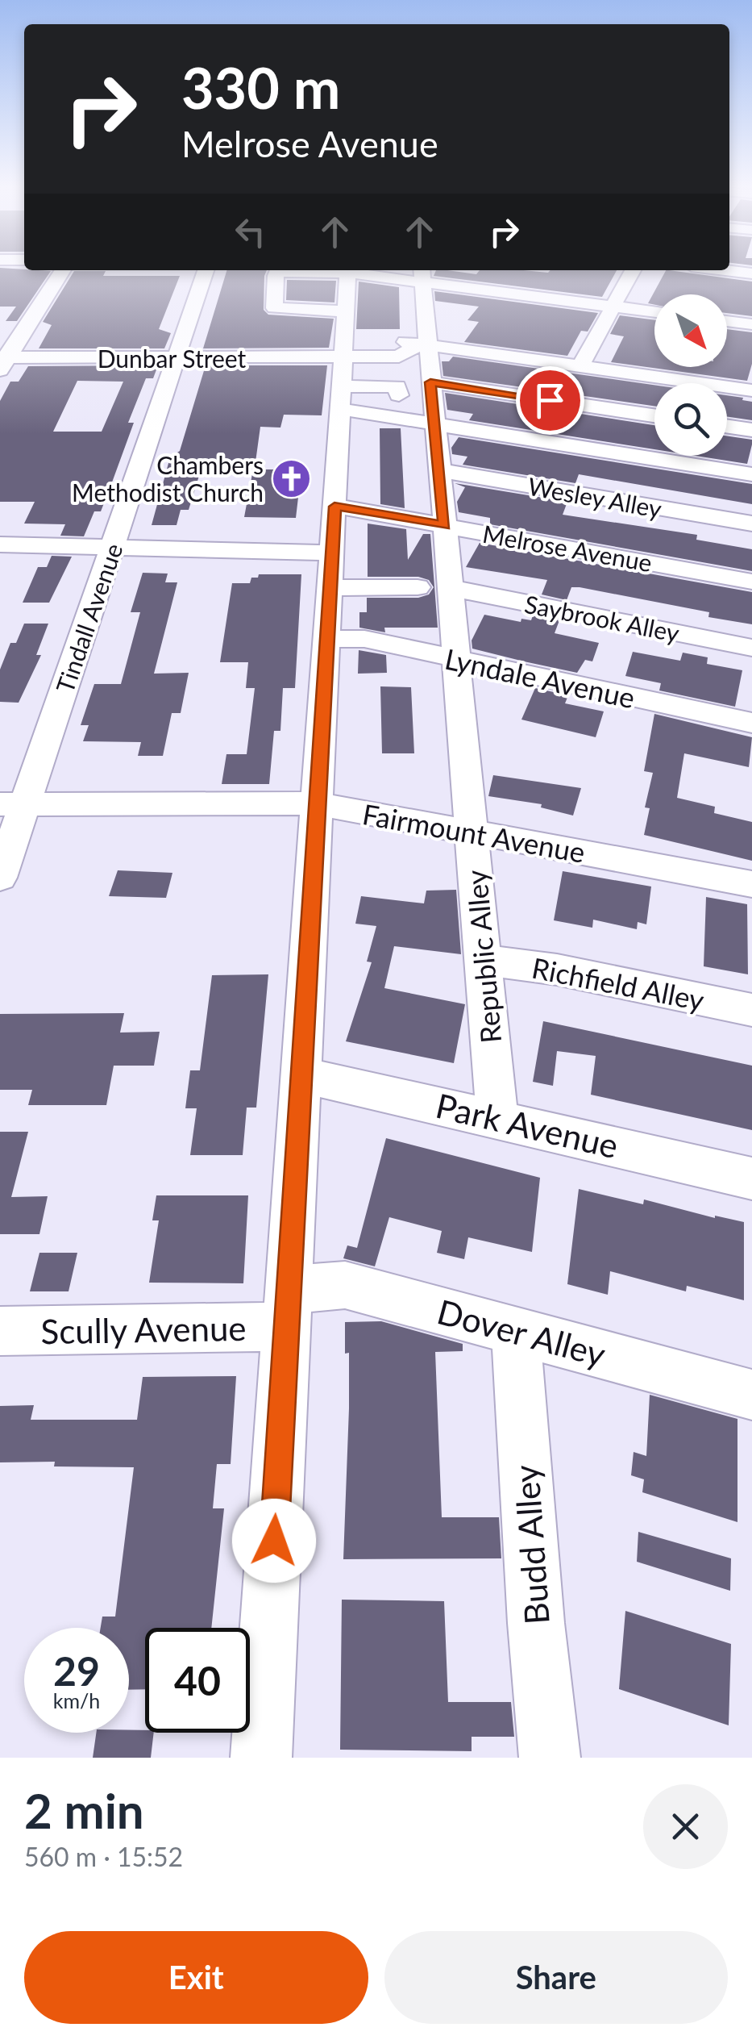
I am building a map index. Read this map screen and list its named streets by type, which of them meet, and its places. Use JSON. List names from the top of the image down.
{
  "streets": {
    "street": [
      "Dunbar Street",
      "Wesley Alley",
      "Melrose Avenue",
      "Tindall Avenue",
      "Saybrook Alley",
      "Lyndale Avenue",
      "Fairmount Avenue",
      "Republic Alley",
      "Richfield Alley",
      "Park Avenue",
      "Scully Avenue",
      "Dover Alley",
      "Budd Alley"
    ]
  },
  "crossings": [
    ["Dunbar Street", "Tindall Avenue"],
    ["Wesley Alley", "Republic Alley"],
    ["Melrose Avenue", "Republic Alley"],
    ["Tindall Avenue", "Fairmount Avenue"],
    ["Saybrook Alley", "Republic Alley"],
    ["Lyndale Avenue", "Republic Alley"],
    ["Fairmount Avenue", "Republic Alley"],
    ["Republic Alley", "Richfield Alley"],
    ["Republic Alley", "Park Avenue"],
    ["Scully Avenue", "Dover Alley"],
    ["Dover Alley", "Budd Alley"]
  ],
  "places": {
    "church": ["Chambers Methodist Church"]
  },
  "north": "bottom right",
  "page": {
    "turn": ["330 m", "Melrose Avenue"],
    "speed": "29 km/h",
    "limit": "40",
    "heading": ["2 min", "560 m · 15:52"],
    "buttons": ["Exit", "Share"]
  }
}
